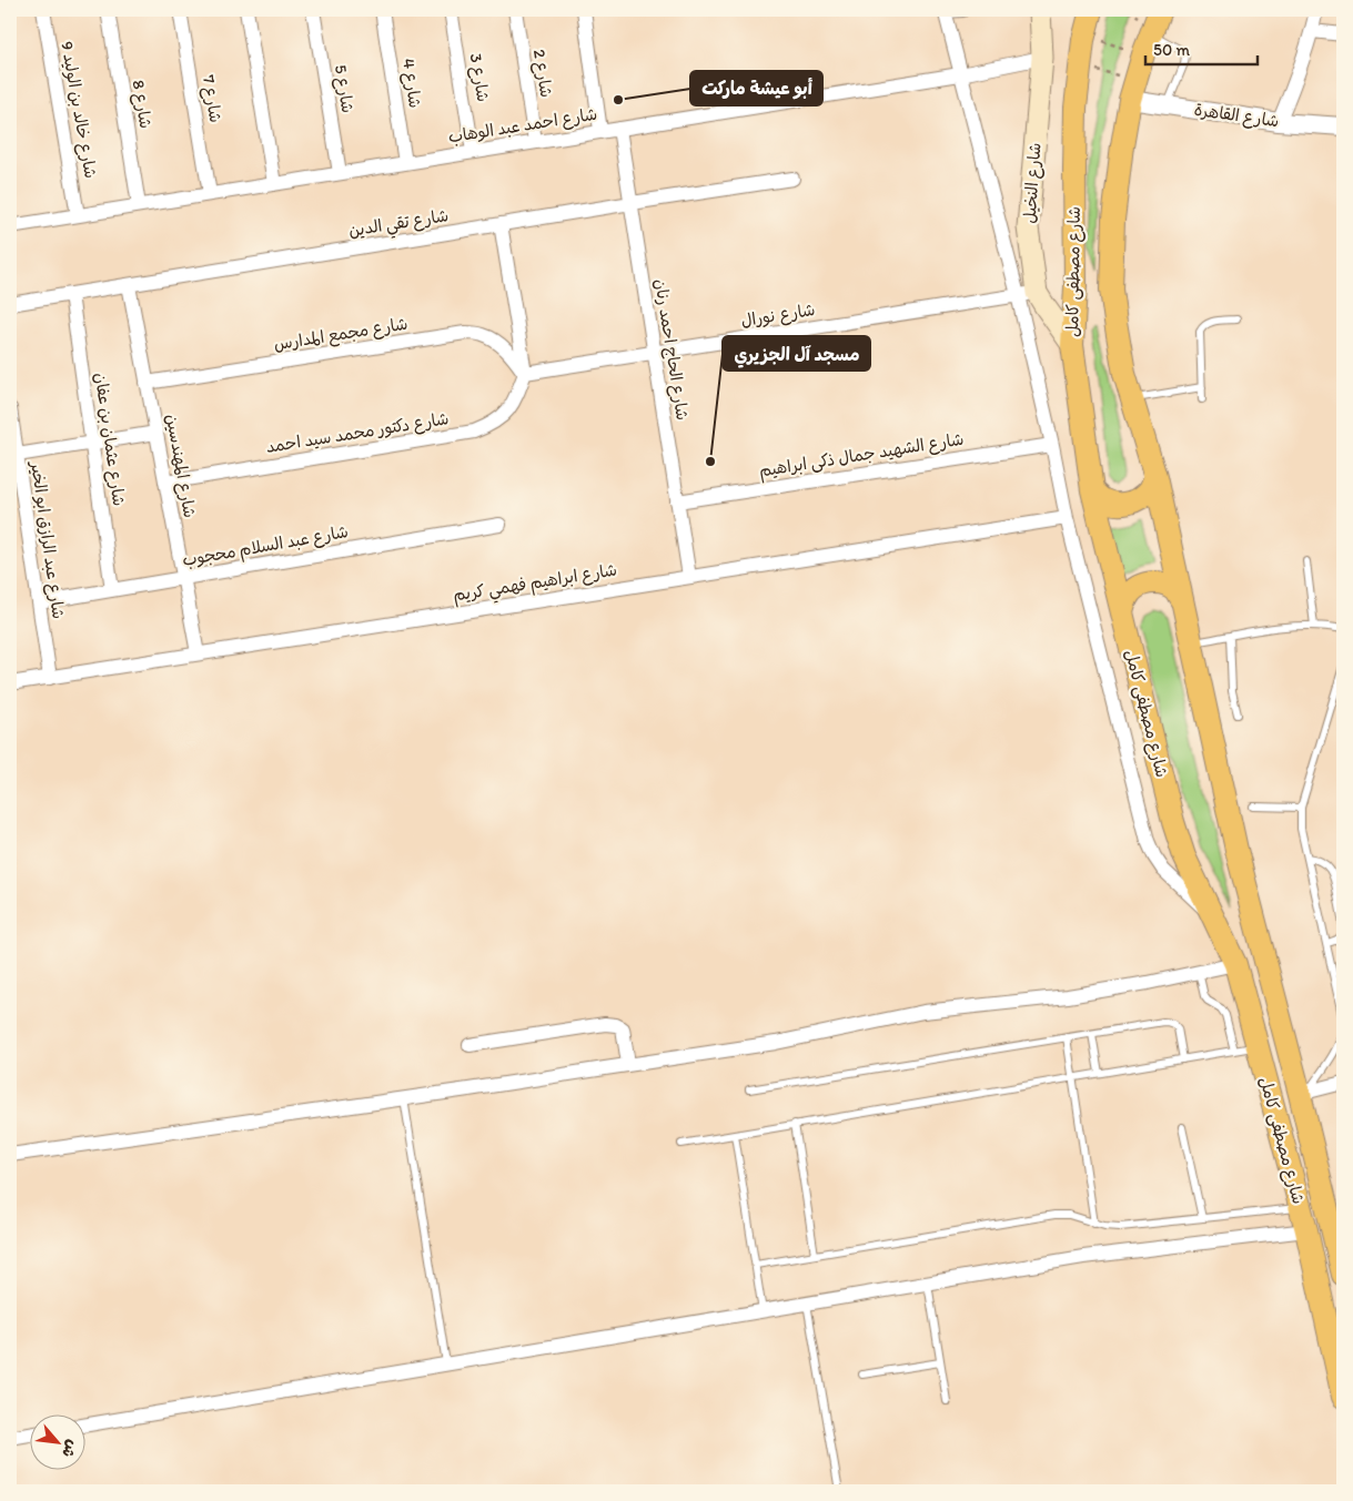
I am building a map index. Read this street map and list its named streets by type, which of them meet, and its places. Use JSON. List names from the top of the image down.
{
  "streets": {
    "main road": ["شارع النخيل", "شارع مصطفى كامل"],
    "street": [
      "شارع 2",
      "شارع 3",
      "شارع 4",
      "شارع 5",
      "شارع 7",
      "شارع 8",
      "شارع خالد بن الوليد 9",
      "شارع القاهرة",
      "شارع احمد عبد الوهاب",
      "شارع تقي الدين",
      "شارع نورال",
      "شارع مجمع المدارس",
      "شارع الحاج احمد رنان",
      "شارع دكتور محمد سيد احمد",
      "شارع عثمان بن عفان",
      "شارع الشهيد جمال ذكى ابراهيم",
      "شارع المهندسين",
      "شارع عبد الرازق ابو الخير",
      "شارع عبد السلام محجوب",
      "شارع ابراهيم فهمي كريم"
    ]
  },
  "crossings": [
    ["شارع 2", "شارع احمد عبد الوهاب"],
    ["شارع 3", "شارع احمد عبد الوهاب"],
    ["شارع 4", "شارع احمد عبد الوهاب"],
    ["شارع 5", "شارع احمد عبد الوهاب"],
    ["شارع 7", "شارع احمد عبد الوهاب"],
    ["شارع 8", "شارع احمد عبد الوهاب"],
    ["شارع خالد بن الوليد 9", "شارع احمد عبد الوهاب"],
    ["شارع القاهرة", "شارع مصطفى كامل"],
    ["شارع احمد عبد الوهاب", "شارع النخيل"],
    ["شارع احمد عبد الوهاب", "شارع الحاج احمد رنان"],
    ["شارع النخيل", "شارع مصطفى كامل"],
    ["شارع النخيل", "شارع نورال"],
    ["شارع تقي الدين", "شارع الحاج احمد رنان"],
    ["شارع تقي الدين", "شارع عثمان بن عفان"],
    ["شارع تقي الدين", "شارع المهندسين"],
    ["شارع نورال", "شارع مجمع المدارس"],
    ["شارع نورال", "شارع الحاج احمد رنان"],
    ["شارع نورال", "شارع دكتور محمد سيد احمد"],
    ["شارع مجمع المدارس", "شارع دكتور محمد سيد احمد"],
    ["شارع مجمع المدارس", "شارع المهندسين"],
    ["شارع الحاج احمد رنان", "شارع الشهيد جمال ذكى ابراهيم"],
    ["شارع الحاج احمد رنان", "شارع ابراهيم فهمي كريم"],
    ["شارع دكتور محمد سيد احمد", "شارع المهندسين"],
    ["شارع عثمان بن عفان", "شارع عبد السلام محجوب"],
    ["شارع المهندسين", "شارع عبد السلام محجوب"],
    ["شارع المهندسين", "شارع ابراهيم فهمي كريم"],
    ["شارع عبد الرازق ابو الخير", "شارع عبد السلام محجوب"],
    ["شارع عبد الرازق ابو الخير", "شارع ابراهيم فهمي كريم"]
  ],
  "places": ["أبو عيشة ماركت", "مسجد آل الجزيري"],
  "scale_bar": "50 m",
  "north": "bottom right"
}
